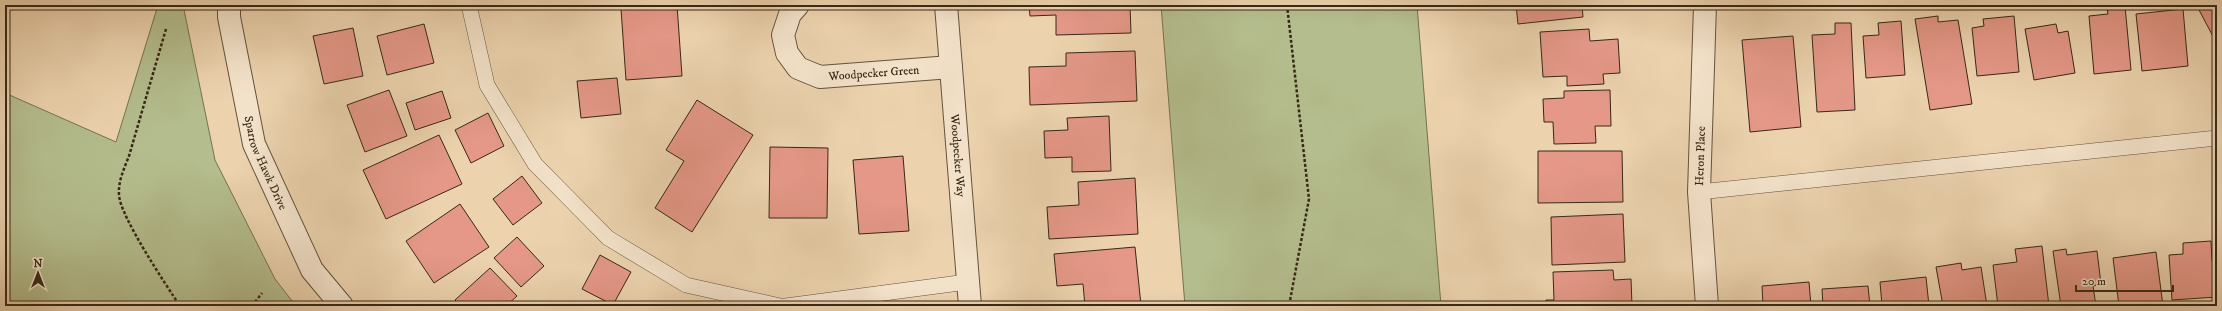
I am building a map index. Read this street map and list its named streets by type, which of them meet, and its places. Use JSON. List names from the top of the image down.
{
  "streets": {
    "street": [
      "Woodpecker Green",
      "Woodpecker Way",
      "Heron Place",
      "Sparrow Hawk Drive"
    ]
  },
  "crossings": [
    ["Woodpecker Green", "Woodpecker Way"]
  ],
  "scale_bar": "20 m",
  "north": "top"
}
